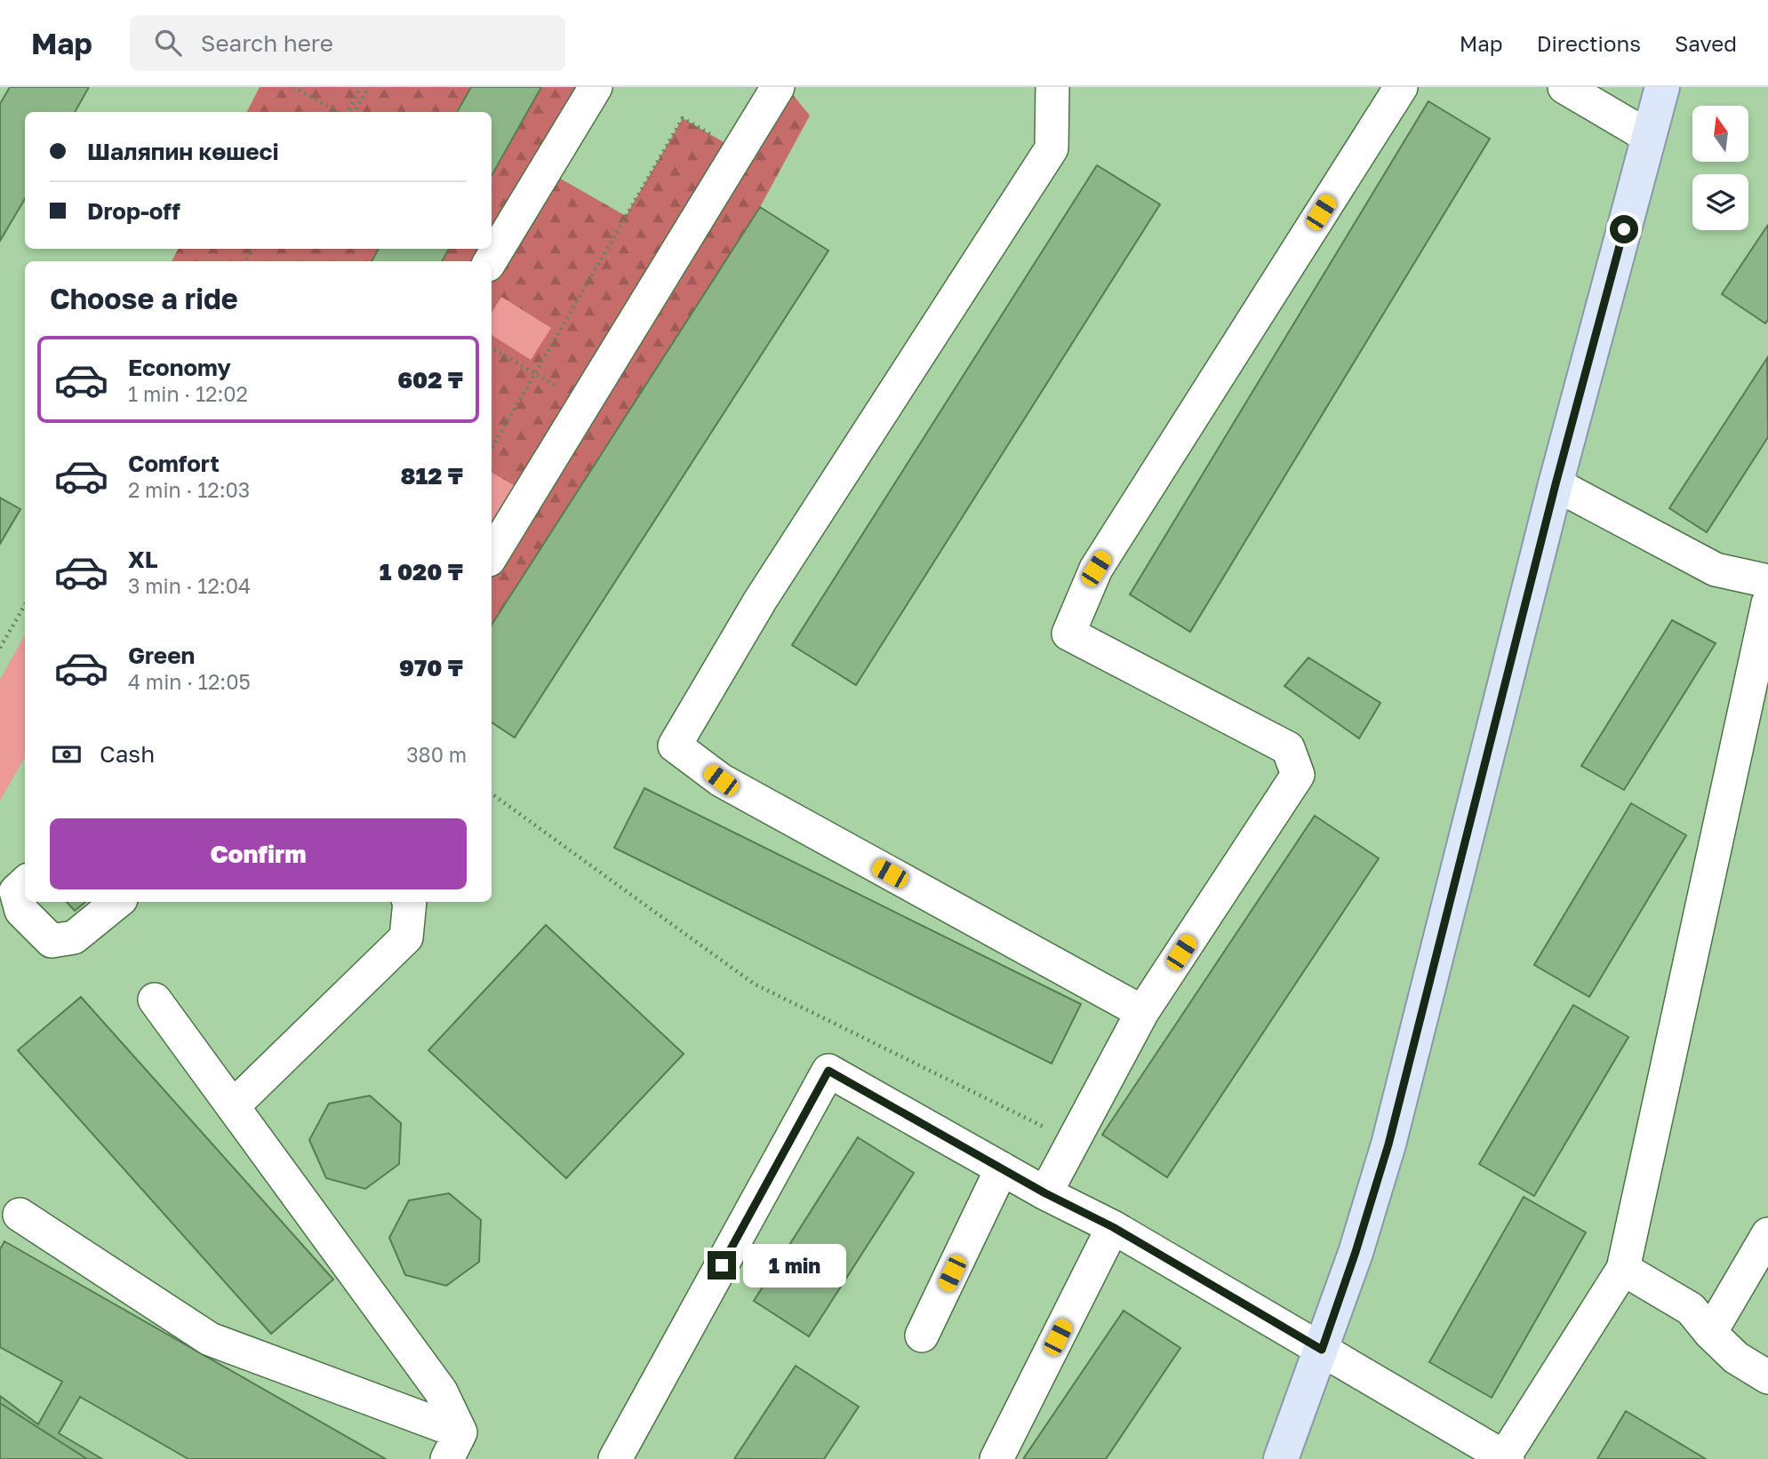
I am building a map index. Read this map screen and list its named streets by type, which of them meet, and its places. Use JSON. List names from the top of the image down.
{
  "north": "top",
  "page": {
    "header": "Map",
    "search": "Search here",
    "nav": ["Map", "Directions", "Saved"],
    "banner": ["Шаляпин көшесі", "Drop-off"],
    "heading": "Choose a ride",
    "list": [
      {
        "name": "Economy",
        "note": "1 min · 12:02",
        "value": "602 ₸"
      },
      {
        "name": "Comfort",
        "note": "2 min · 12:03",
        "value": "812 ₸"
      },
      {
        "name": "XL",
        "note": "3 min · 12:04",
        "value": "1 020 ₸"
      },
      {
        "name": "Green",
        "note": "4 min · 12:05",
        "value": "970 ₸"
      }
    ],
    "pay": ["Cash", "380 m"],
    "buttons": "Confirm",
    "bubble": "1 min"
  }
}
